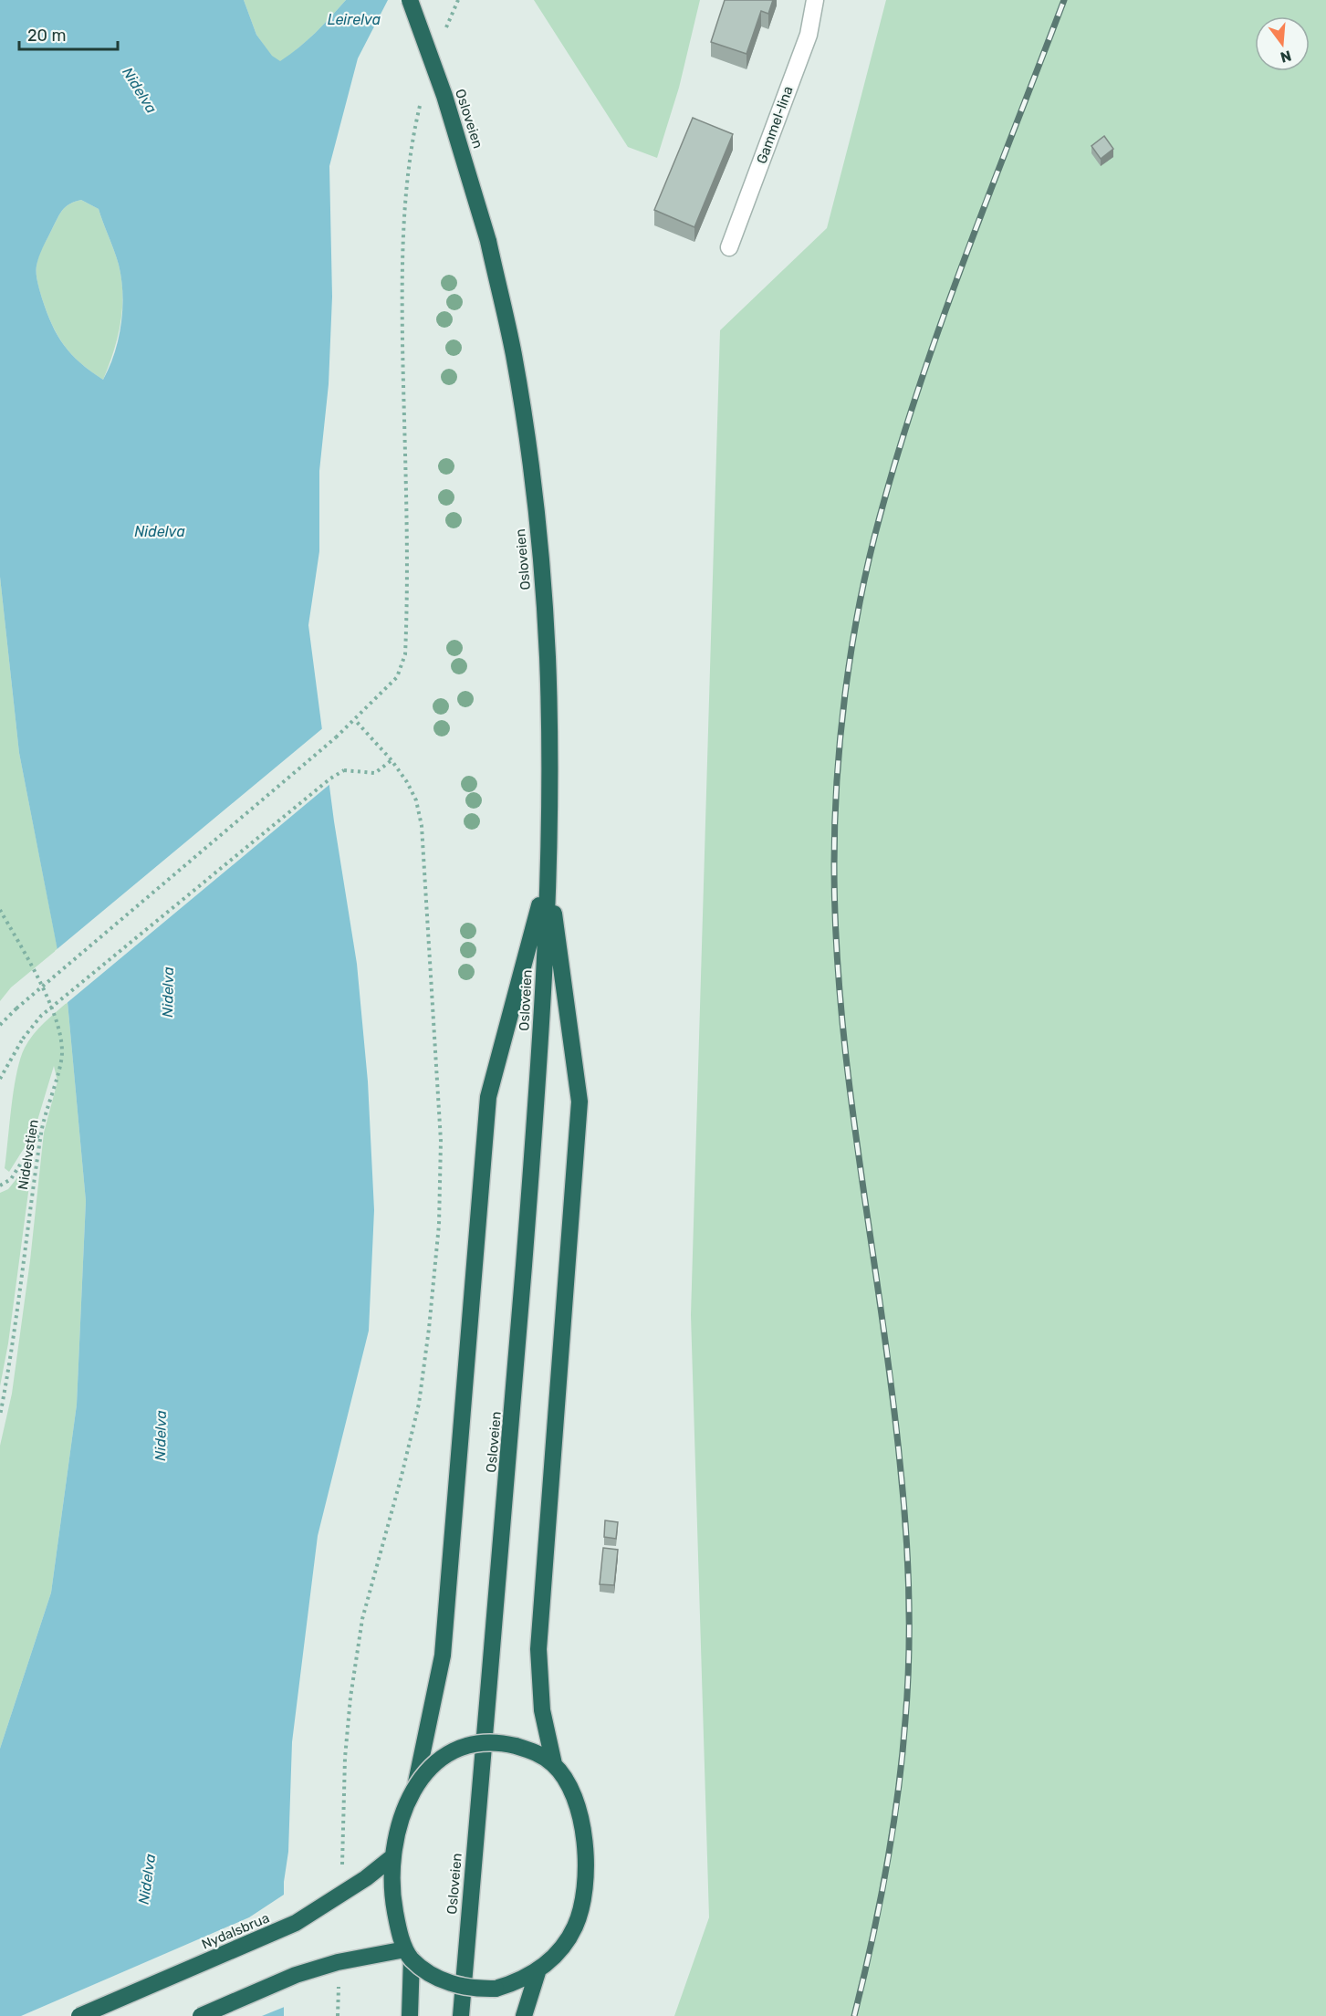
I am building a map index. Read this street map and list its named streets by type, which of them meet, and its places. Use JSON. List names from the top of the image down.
{
  "streets": {
    "highway": ["Osloveien", "Nydalsbrua"],
    "street": ["Gammel-lina"],
    "path": ["Nidelvstien"]
  },
  "water": ["Leirelva", "Nidelva"],
  "scale_bar": "20 m",
  "north": "bottom"
}
